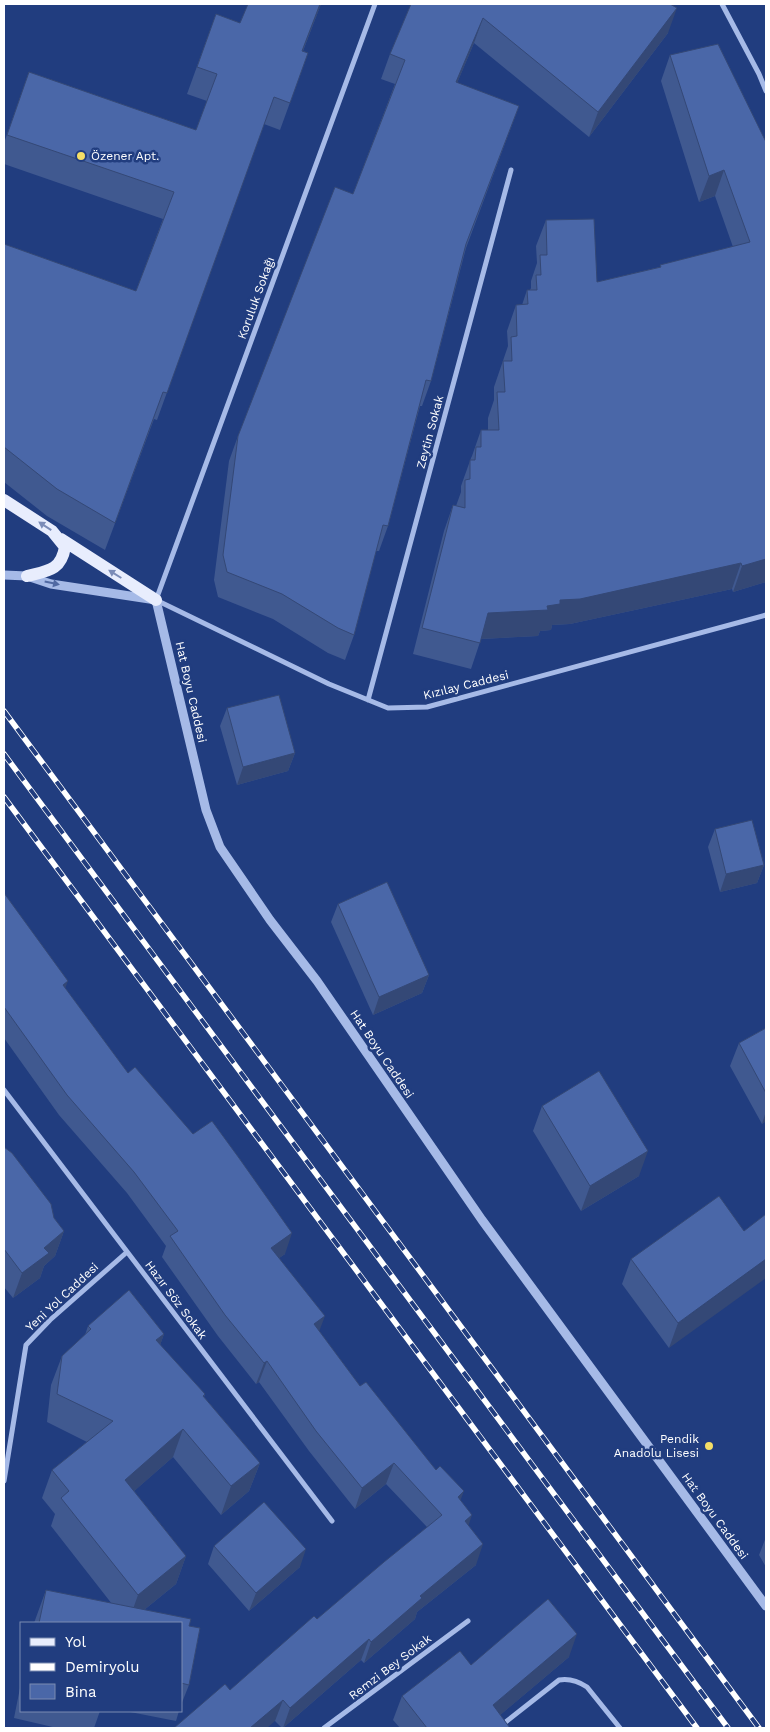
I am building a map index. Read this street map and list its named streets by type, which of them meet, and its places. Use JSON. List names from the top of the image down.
{
  "streets": {
    "street": [
      "Koruluk Sokağı",
      "Zeytin Sokak",
      "Kızılay Caddesi",
      "Hat Boyu Caddesi",
      "Yeni Yol Caddesi",
      "Hazır Söz Sokak",
      "Remzi Bey Sokak"
    ]
  },
  "crossings": [
    ["Koruluk Sokağı", "Kızılay Caddesi"],
    ["Koruluk Sokağı", "Hat Boyu Caddesi"],
    ["Zeytin Sokak", "Kızılay Caddesi"],
    ["Kızılay Caddesi", "Hat Boyu Caddesi"],
    ["Yeni Yol Caddesi", "Hazır Söz Sokak"]
  ],
  "places": ["Özener Apt.", "Pendik Anadolu Lisesi"],
  "legend": ["Yol", "Demiryolu", "Bina"]
}
